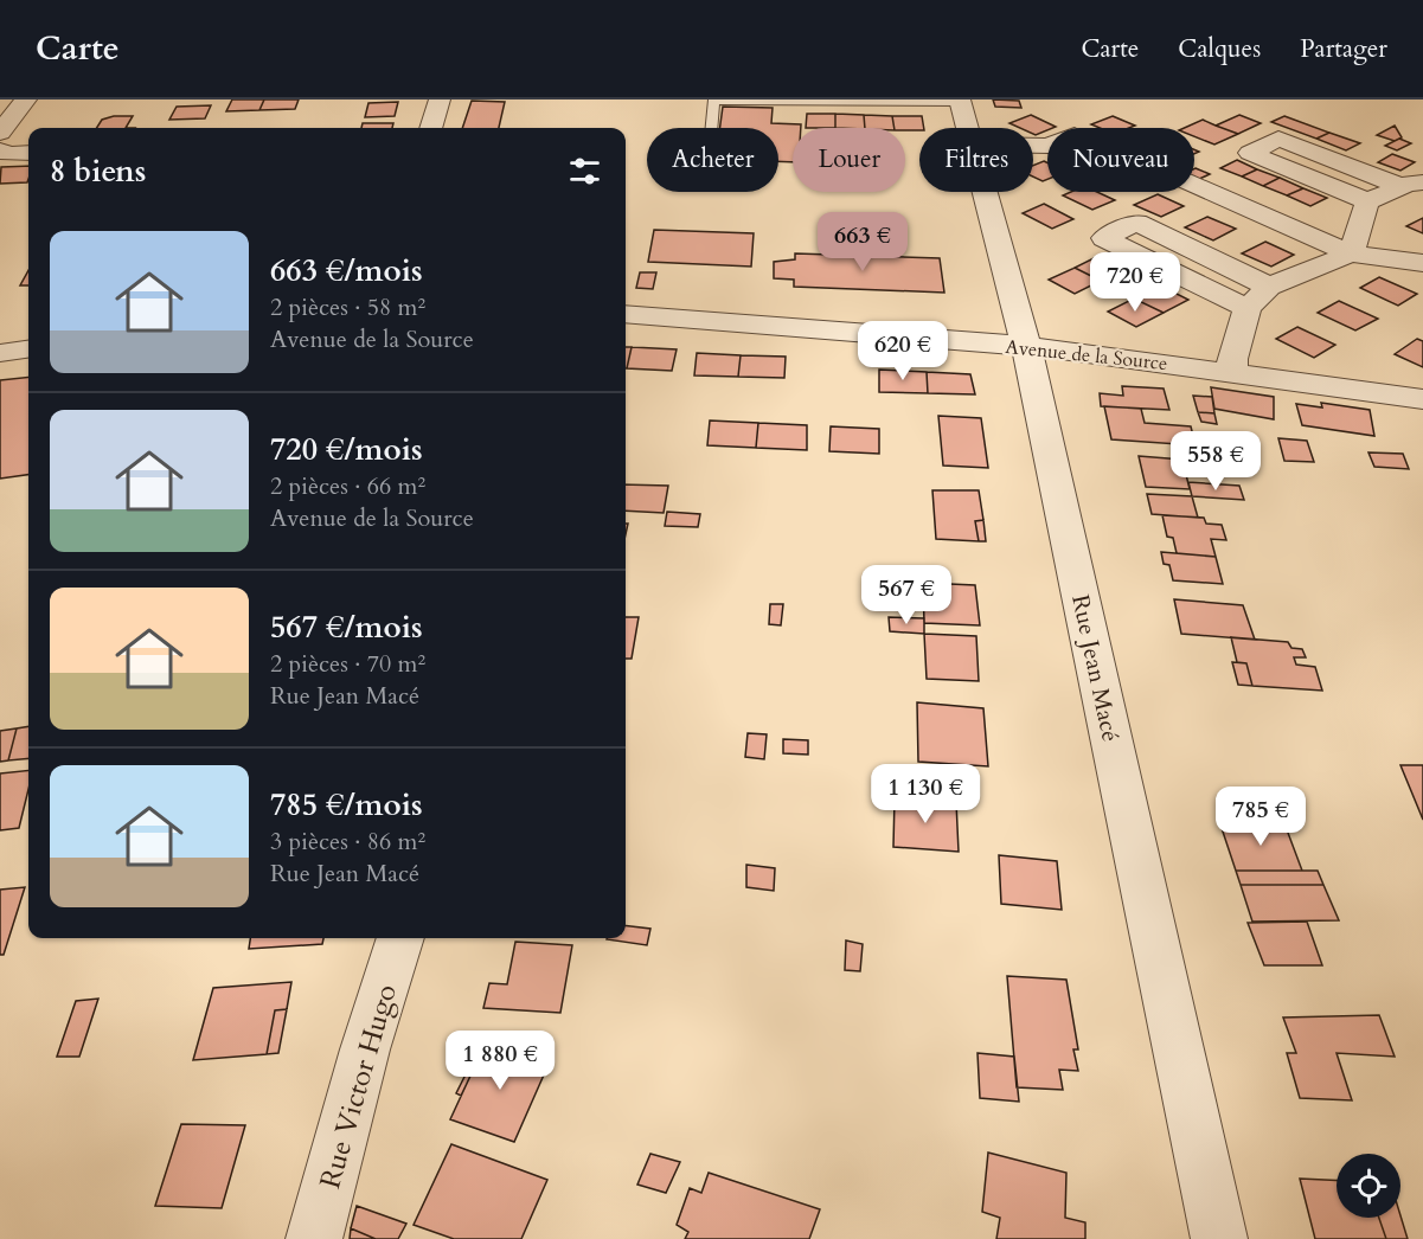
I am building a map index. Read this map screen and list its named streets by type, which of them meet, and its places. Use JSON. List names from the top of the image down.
{
  "streets": {
    "street": ["Avenue de la Source", "Rue Jean Macé", "Rue Victor Hugo"]
  },
  "crossings": [
    ["Avenue de la Source", "Rue Jean Macé"]
  ],
  "page": {
    "header": "Carte",
    "nav": ["Carte", "Calques", "Partager"],
    "chip": [
      "Acheter",
      "Louer",
      "Filtres",
      "Nouveau"
    ],
    "heading": "8 biens",
    "price": [
      "663 €",
      "720 €",
      "620 €",
      "558 €",
      "567 €",
      "1 130 €",
      "785 €",
      "1 880 €"
    ],
    "list": [
      {
        "name": "663 €/mois",
        "note": "2 pièces · 58 m² · Avenue de la Source"
      },
      {
        "name": "720 €/mois",
        "note": "2 pièces · 66 m² · Avenue de la Source"
      },
      {
        "name": "567 €/mois",
        "note": "2 pièces · 70 m² · Rue Jean Macé"
      },
      {
        "name": "785 €/mois",
        "note": "3 pièces · 86 m² · Rue Jean Macé"
      }
    ]
  }
}
